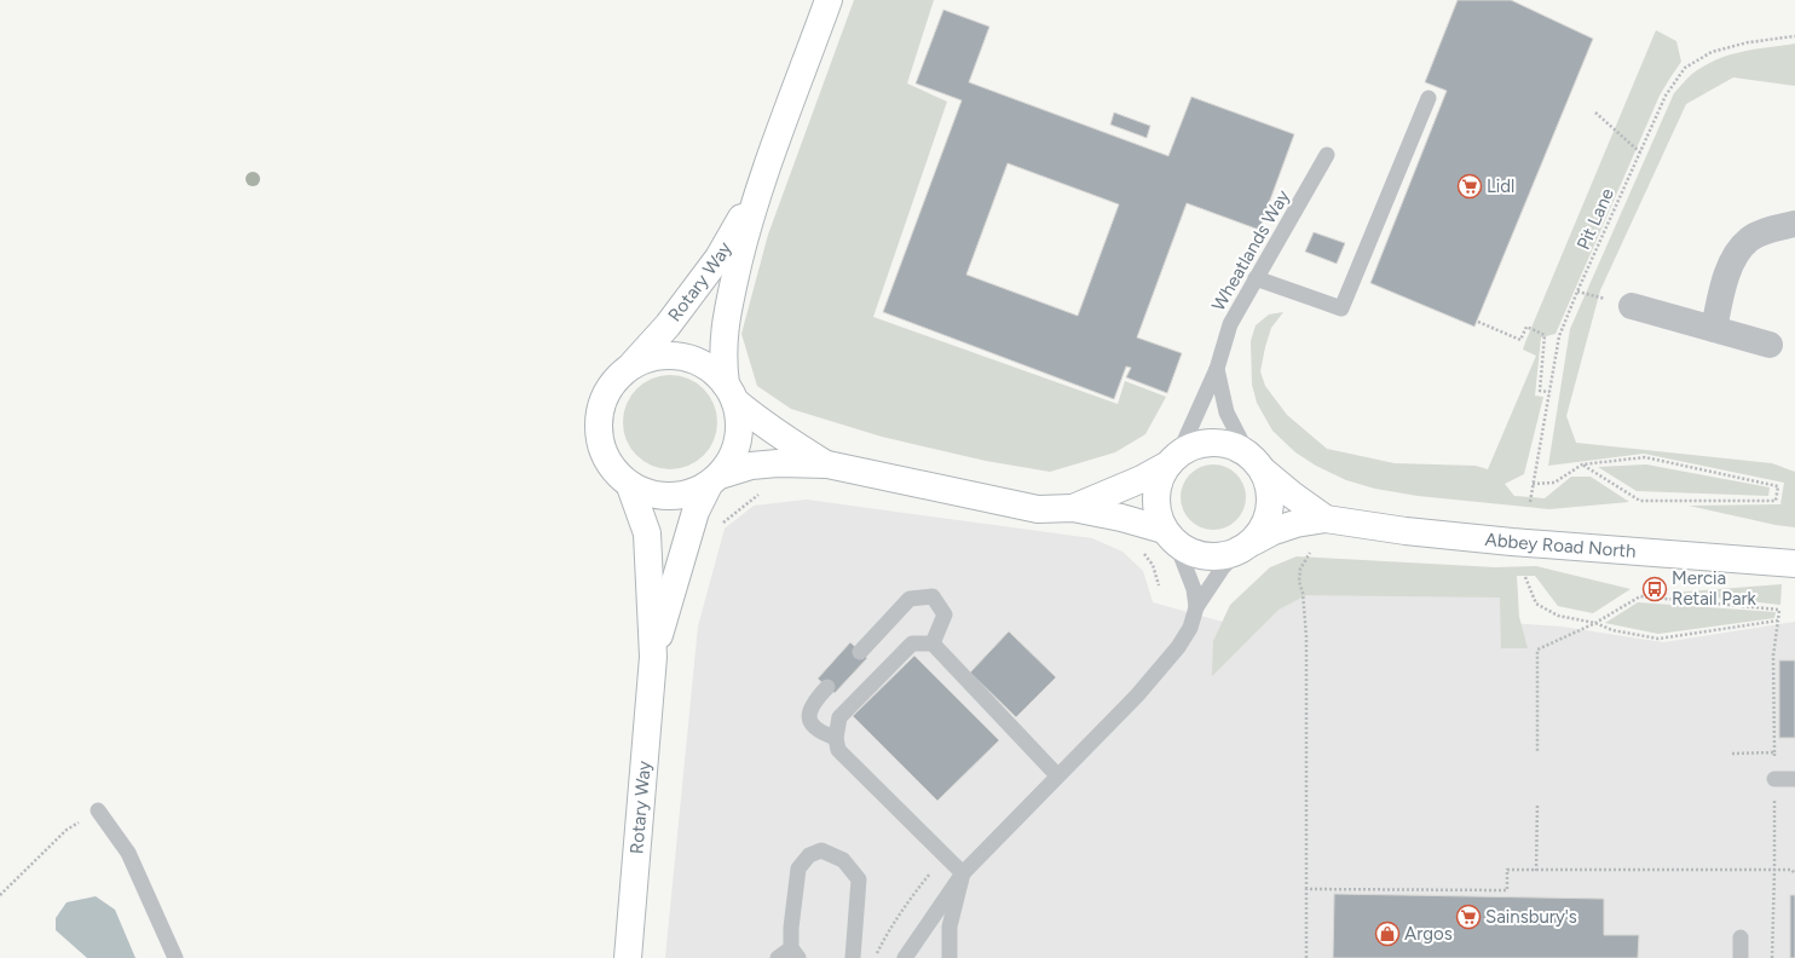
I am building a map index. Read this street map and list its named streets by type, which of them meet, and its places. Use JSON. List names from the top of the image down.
{
  "streets": {
    "street": ["Rotary Way", "Abbey Road North"],
    "lane": ["Wheatlands Way"],
    "path": ["Pit Lane"]
  },
  "crossings": [
    ["Wheatlands Way", "Abbey Road North"]
  ],
  "places": {
    "supermarket": ["Lidl", "Sainsbury's"],
    "bus stop": ["Mercia Retail Park"],
    "shop": ["Argos"]
  }
}
